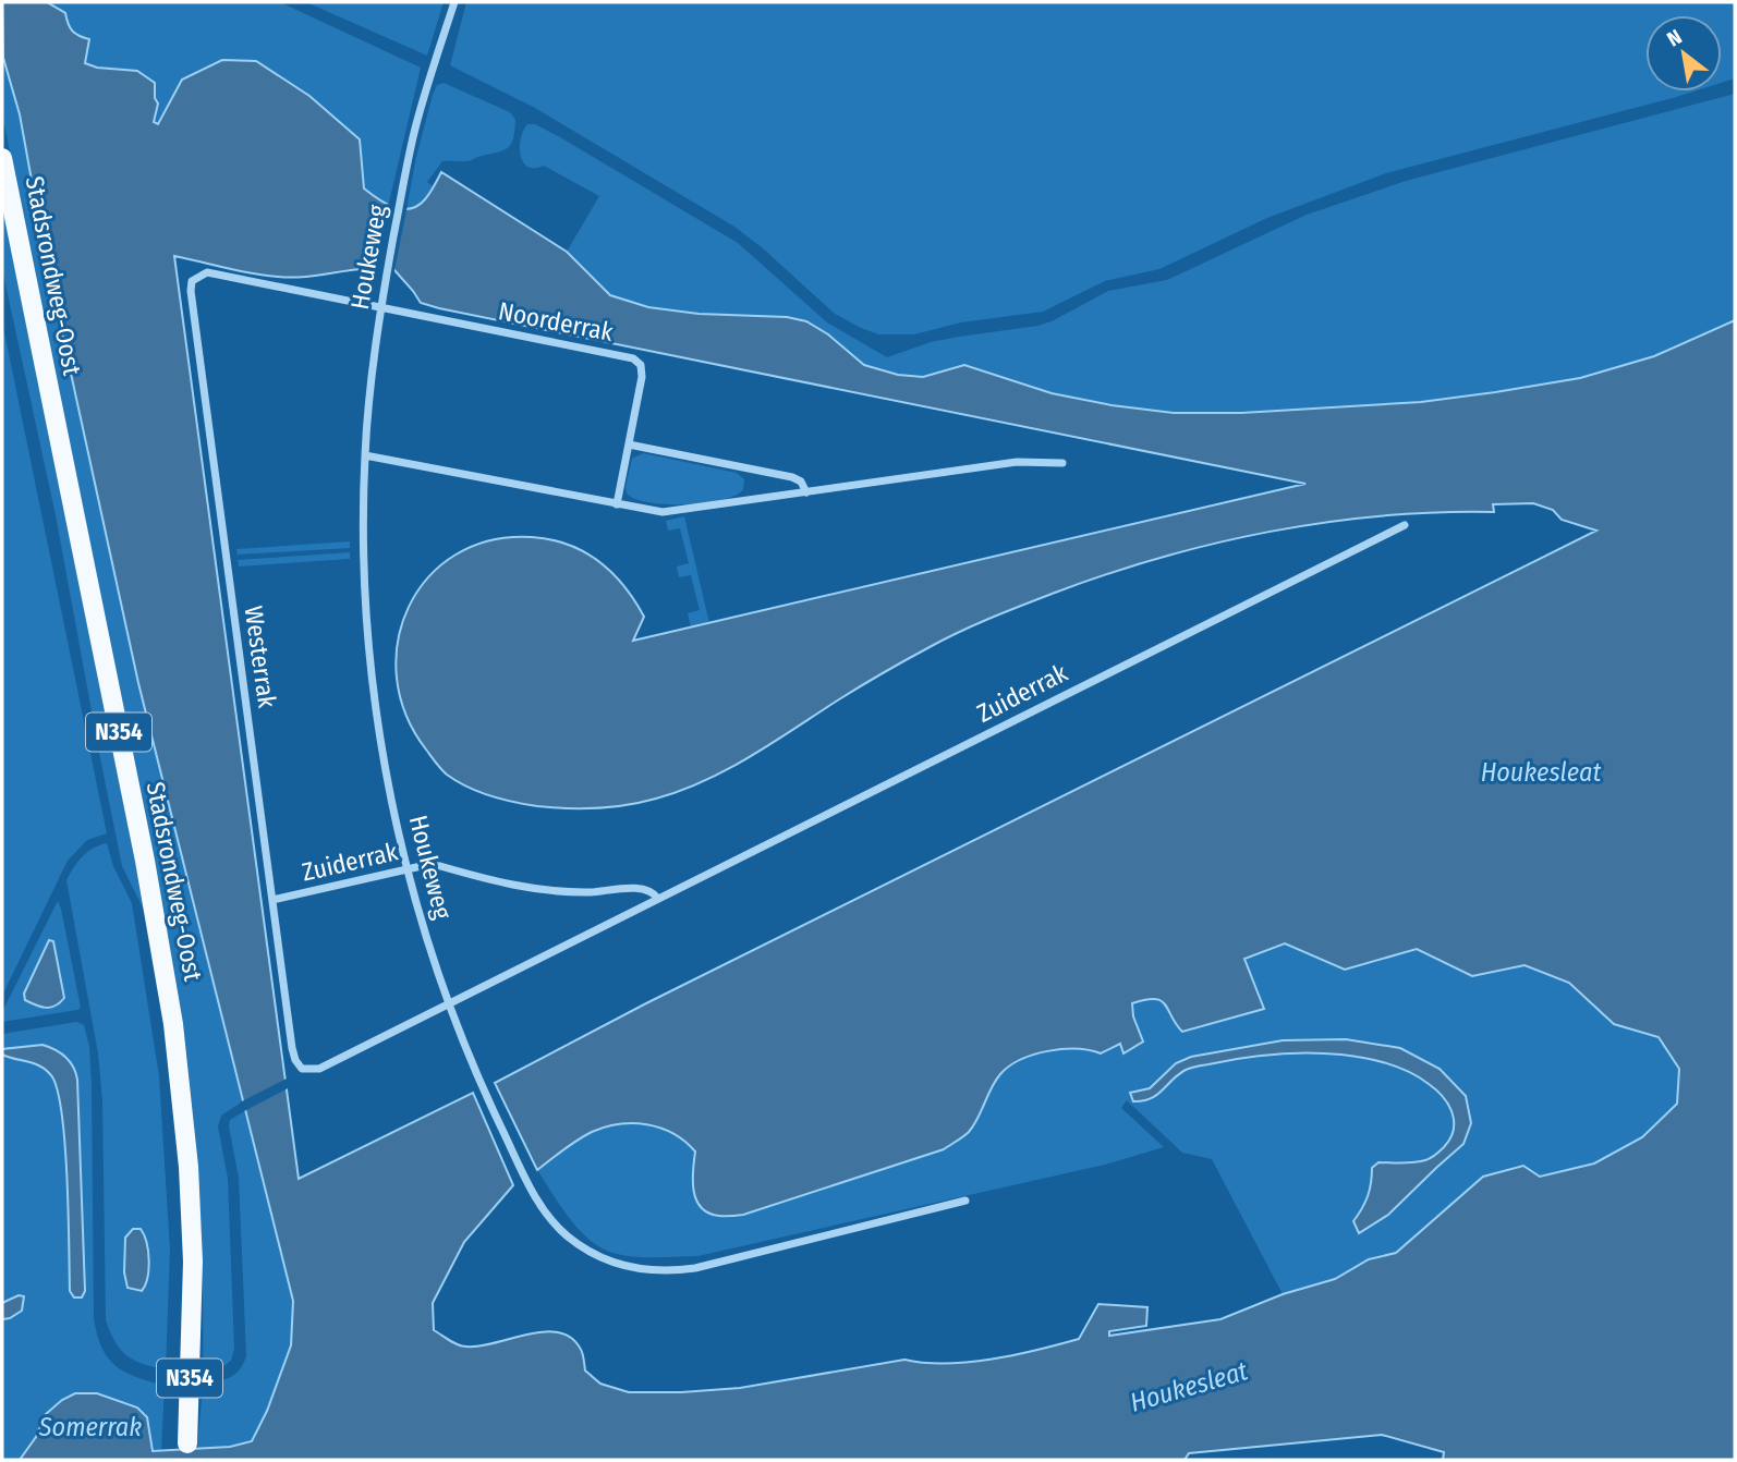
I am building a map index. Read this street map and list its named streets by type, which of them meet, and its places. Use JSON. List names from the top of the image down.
{
  "streets": {
    "main road": ["Stadsrondweg-Oost", "N354"],
    "street": [
      "Houkeweg",
      "Noorderrak",
      "Westerrak",
      "Zuiderrak"
    ]
  },
  "crossings": [
    ["Houkeweg", "Noorderrak"],
    ["Houkeweg", "Westerrak"],
    ["Houkeweg", "Zuiderrak"],
    ["Noorderrak", "Westerrak"],
    ["Westerrak", "Zuiderrak"]
  ],
  "water": ["Houkesleat", "Somerrak"],
  "north": "top left"
}
